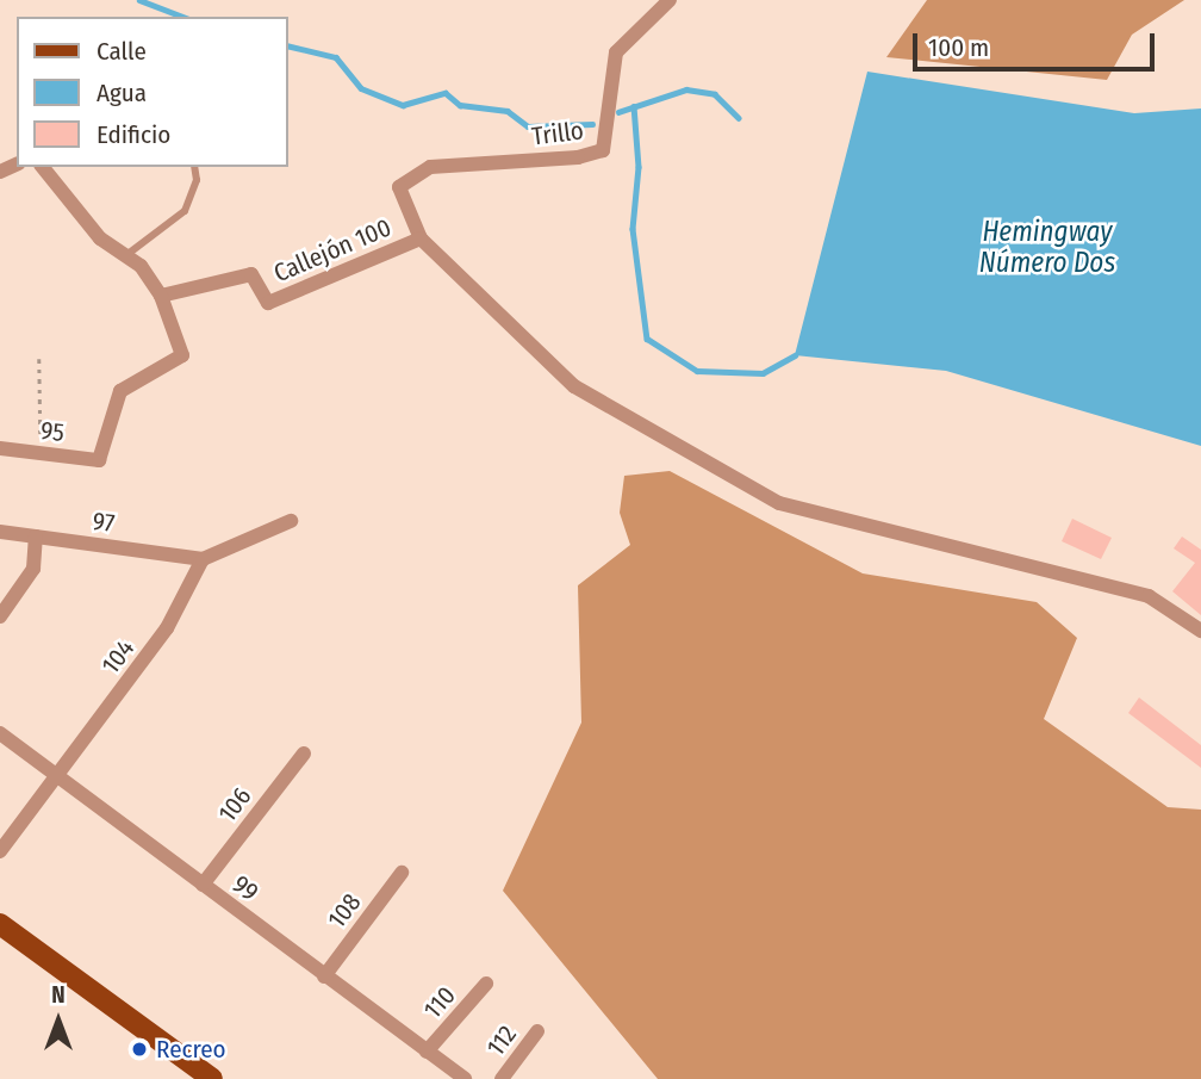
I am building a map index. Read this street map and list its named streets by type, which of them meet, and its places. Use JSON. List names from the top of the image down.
{
  "streets": {
    "street": [
      "Trillo",
      "Callejón 100",
      "95",
      "97",
      "104",
      "106",
      "99",
      "108",
      "110",
      "112"
    ]
  },
  "crossings": [
    ["Trillo", "Callejón 100"],
    ["Callejón 100", "95"],
    ["97", "104"],
    ["104", "99"],
    ["106", "99"],
    ["99", "108"],
    ["99", "110"]
  ],
  "water": ["Hemingway Número Dos"],
  "places": ["Recreo"],
  "legend": ["Calle", "Agua", "Edificio"],
  "scale_bar": "100 m",
  "north": "top"
}
